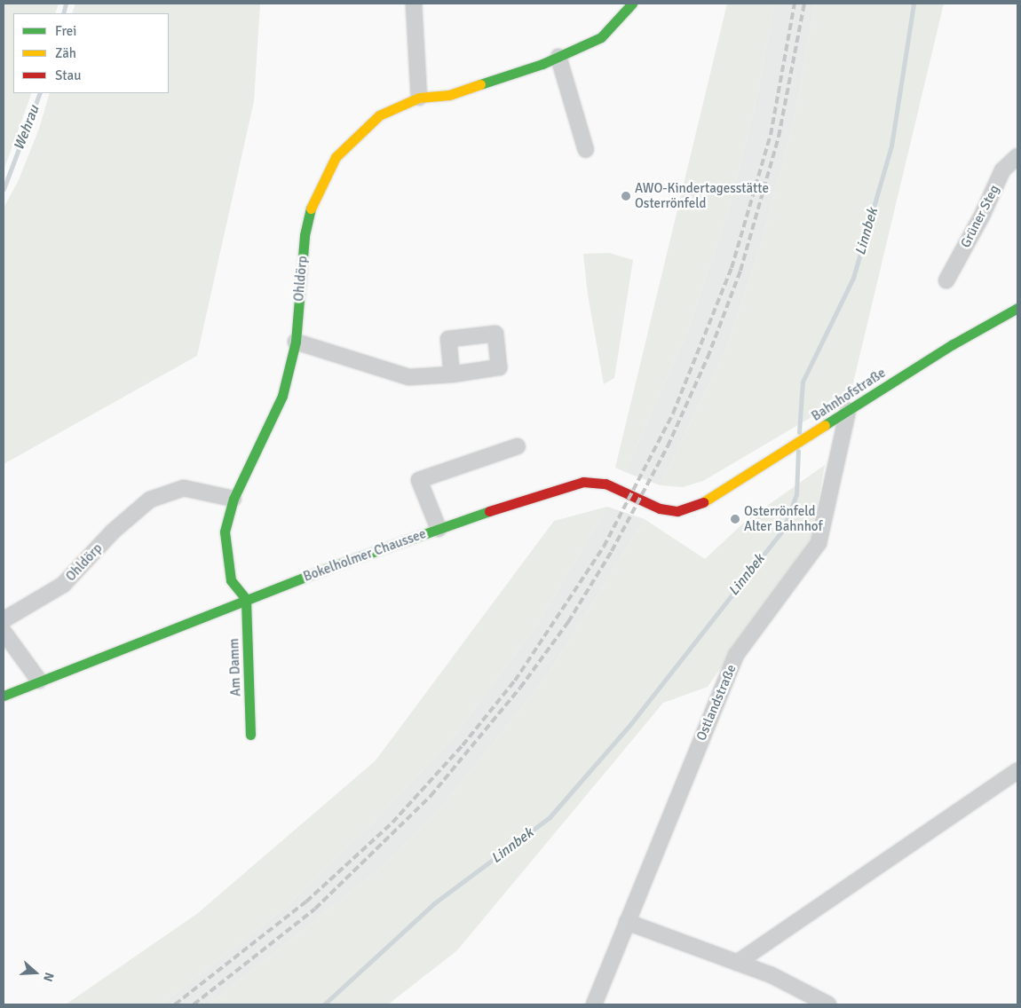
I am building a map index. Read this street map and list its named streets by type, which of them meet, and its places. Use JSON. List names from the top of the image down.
{
  "streets": {
    "main road": [
      "Ohldörp",
      "Bahnhofstraße",
      "Bokelholmer Chaussee",
      "Am Damm"
    ],
    "street": ["Grüner Steg", "Ostlandstraße"]
  },
  "crossings": [
    ["Ohldörp", "Bokelholmer Chaussee"],
    ["Ohldörp", "Am Damm"],
    ["Bahnhofstraße", "Bokelholmer Chaussee"],
    ["Bahnhofstraße", "Ostlandstraße"],
    ["Bokelholmer Chaussee", "Am Damm"]
  ],
  "water": ["Wehrau", "Linnbek"],
  "places": ["AWO-Kindertagesstätte Osterrönfeld", "Osterrönfeld Alter Bahnhof"],
  "legend": ["Frei", "Zäh", "Stau"],
  "north": "right"
}
